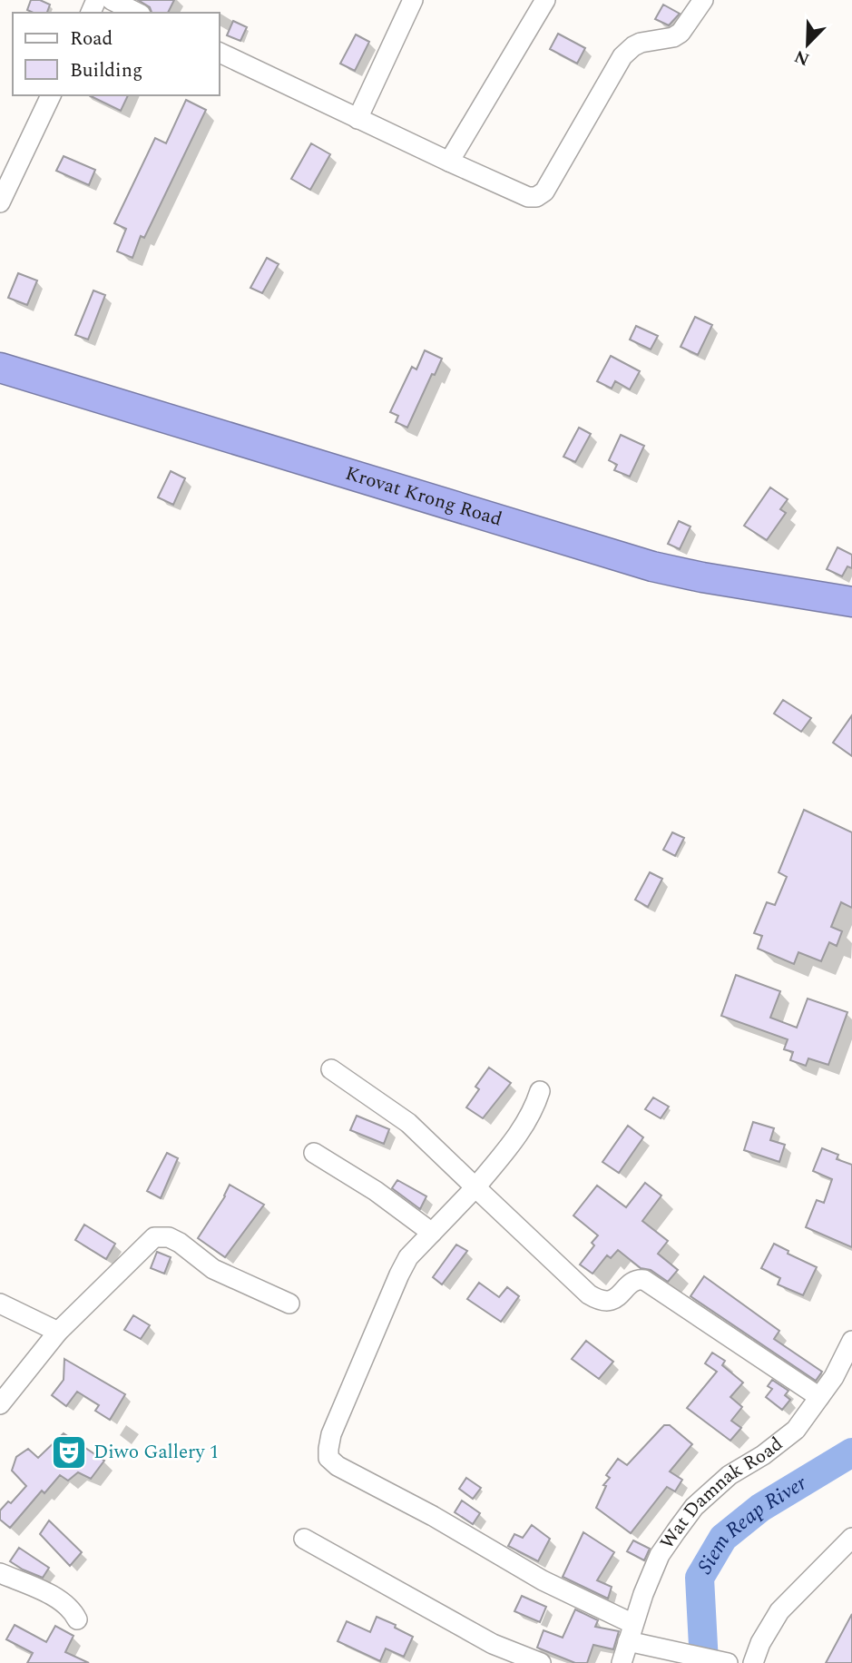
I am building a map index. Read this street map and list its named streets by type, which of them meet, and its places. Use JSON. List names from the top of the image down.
{
  "streets": {
    "highway": ["Krovat Krong Road"],
    "street": ["Wat Damnak Road"]
  },
  "water": ["Siem Reap River"],
  "places": {
    "theatre": ["Diwo Gallery 1"]
  },
  "legend": ["Road", "Building"],
  "north": "bottom left"
}
